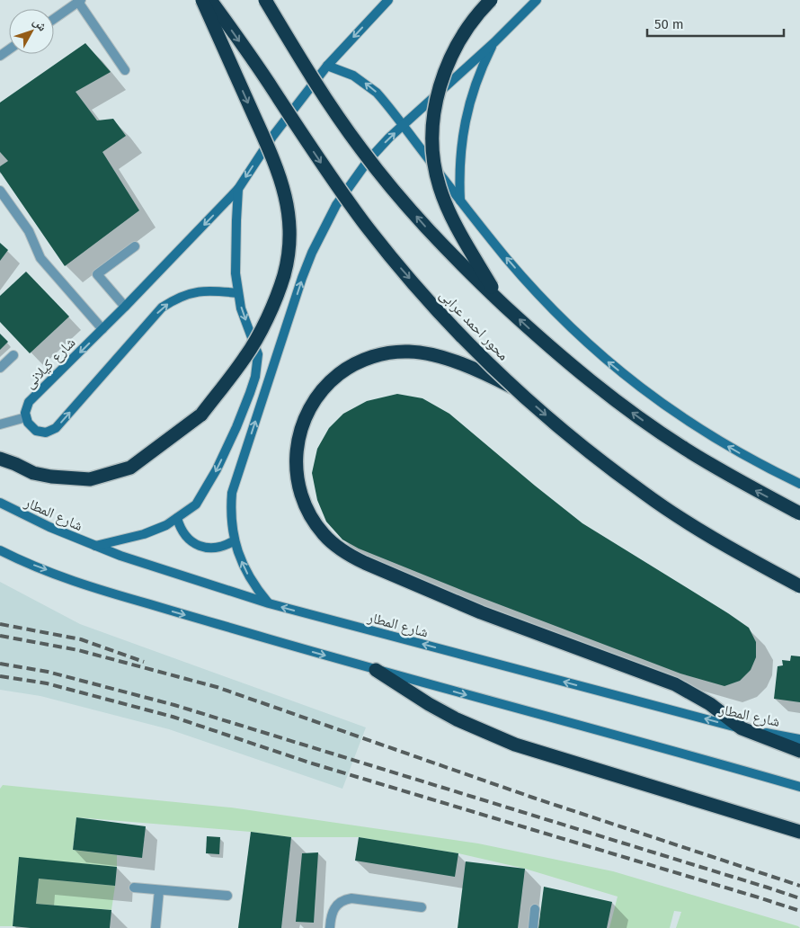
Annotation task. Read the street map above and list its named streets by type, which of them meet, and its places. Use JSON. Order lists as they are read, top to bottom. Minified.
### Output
{"streets":{"highway":["محور احمد عرابى"],"street":["شارع كيلانى","شارع المطار"]},"one_way":["شارع كيلانى"],"scale_bar":"50 m","north":"top right"}
